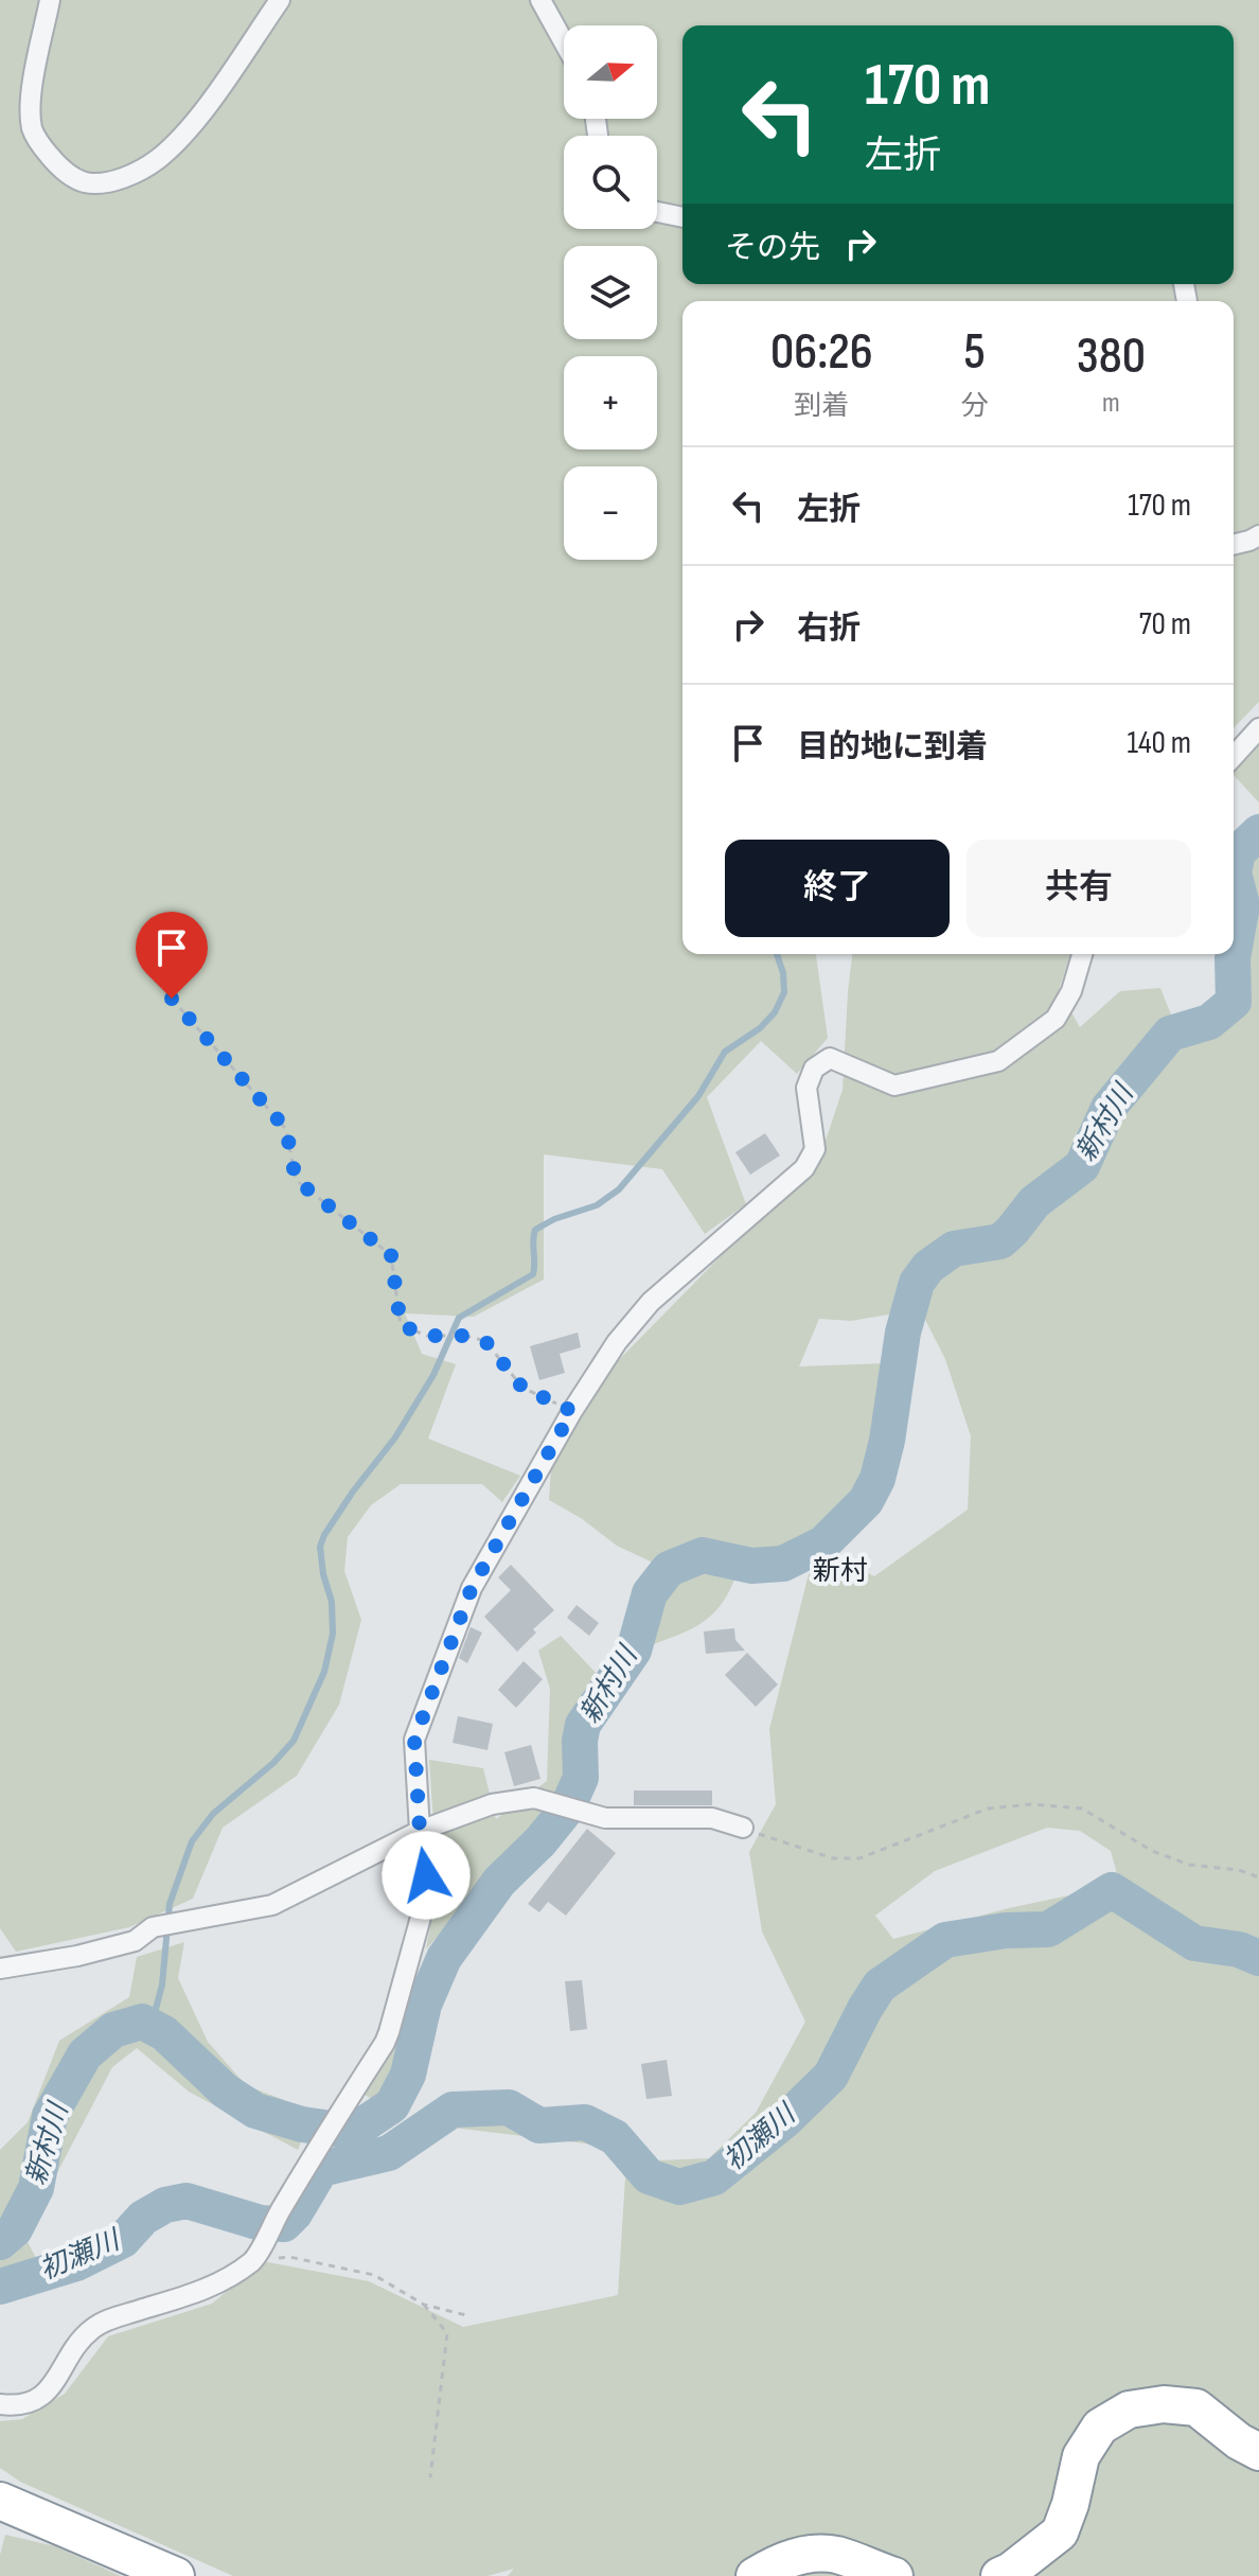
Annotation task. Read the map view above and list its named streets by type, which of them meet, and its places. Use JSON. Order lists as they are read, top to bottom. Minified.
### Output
{"districts":["新村"],"water":["新村川","初瀬川"],"north":"right","page":{"map_buttons":["+","−"],"turn":["170 m","左折"],"then":"その先","eta":["06:26","到着","5","分","380","m"],"list":[{"name":"左折","value":"170 m"},{"name":"右折","value":"70 m"},{"name":"目的地に到着","value":"140 m"}],"buttons":["終了","共有"]}}
